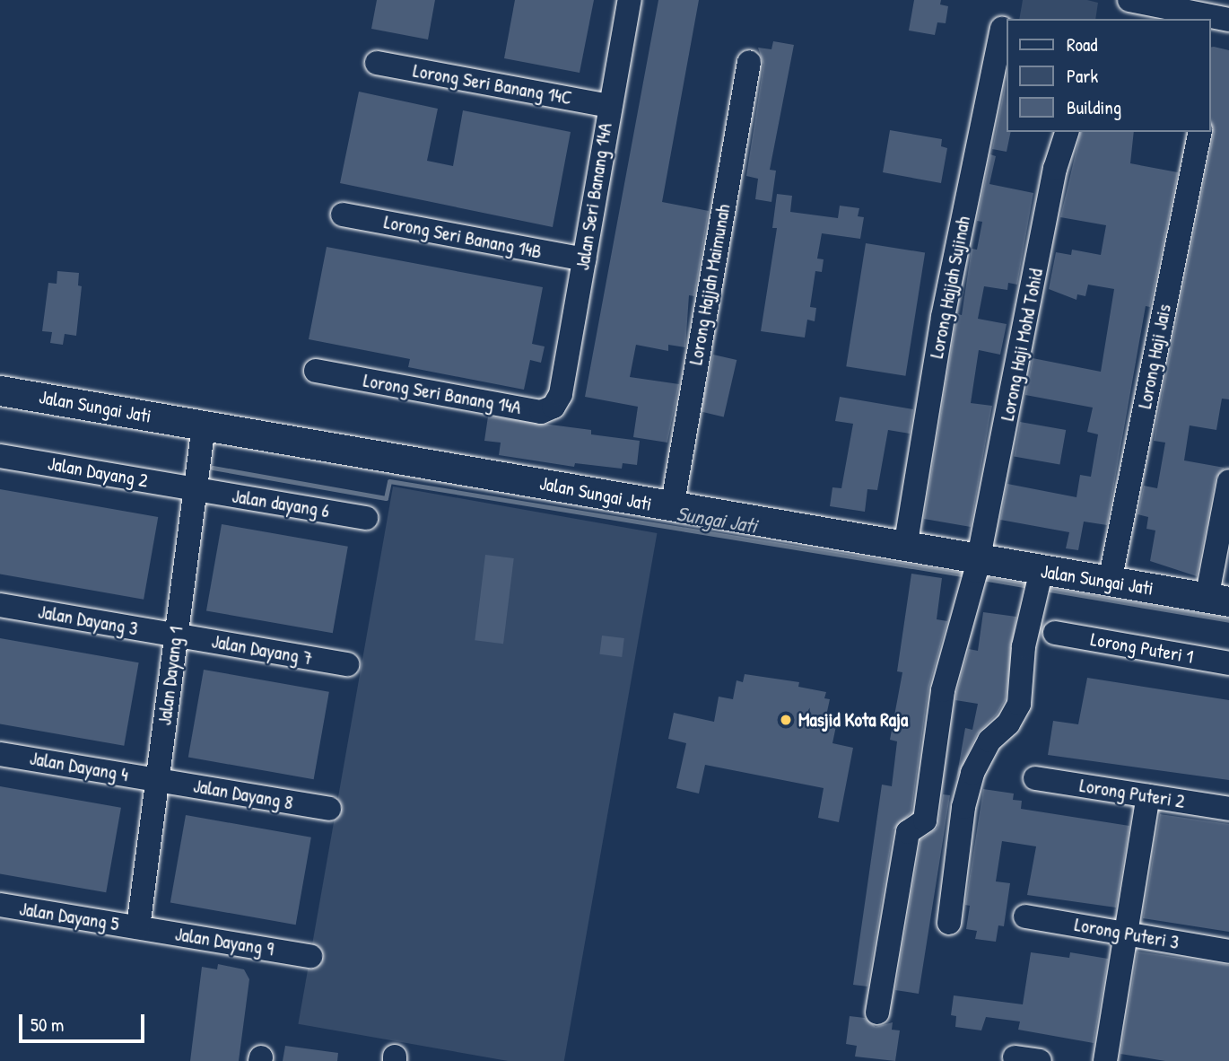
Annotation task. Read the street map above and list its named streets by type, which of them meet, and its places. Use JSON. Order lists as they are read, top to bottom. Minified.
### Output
{"streets":{"main road":["Jalan Sungai Jati"],"street":["Lorong Seri Banang 14C","Jalan Seri Banang 14A","Lorong Seri Banang 14B","Lorong Hajjah Maimunah","Lorong Hajjah Sujinah","Lorong Haji Mohd Tohid","Lorong Haji Jais","Lorong Seri Banang 14A","Jalan Dayang 2","Jalan dayang 6","Jalan Dayang 3","Lorong Puteri 1","Jalan Dayang 7","Jalan Dayang 1","Jalan Dayang 4","Lorong Puteri 2","Jalan Dayang 8","Jalan Dayang 5","Lorong Puteri 3","Jalan Dayang 9"]},"crossings":[["Lorong Seri Banang 14C","Jalan Seri Banang 14A"],["Jalan Seri Banang 14A","Lorong Seri Banang 14B"],["Jalan Seri Banang 14A","Lorong Seri Banang 14A"],["Lorong Hajjah Maimunah","Jalan Sungai Jati"],["Lorong Hajjah Sujinah","Jalan Sungai Jati"],["Lorong Haji Mohd Tohid","Jalan Sungai Jati"],["Lorong Haji Jais","Jalan Sungai Jati"],["Jalan Sungai Jati","Jalan Dayang 1"],["Jalan Dayang 2","Jalan dayang 6"],["Jalan Dayang 2","Jalan Dayang 1"],["Jalan dayang 6","Jalan Dayang 1"],["Jalan Dayang 3","Jalan Dayang 7"],["Jalan Dayang 3","Jalan Dayang 1"],["Jalan Dayang 7","Jalan Dayang 1"],["Jalan Dayang 1","Jalan Dayang 4"],["Jalan Dayang 1","Jalan Dayang 8"],["Jalan Dayang 1","Jalan Dayang 5"],["Jalan Dayang 1","Jalan Dayang 9"],["Jalan Dayang 4","Jalan Dayang 8"],["Jalan Dayang 5","Jalan Dayang 9"]],"water":["Sungai Jati"],"places":["Masjid Kota Raja"],"legend":["Road","Park","Building"],"scale_bar":"50 m"}
